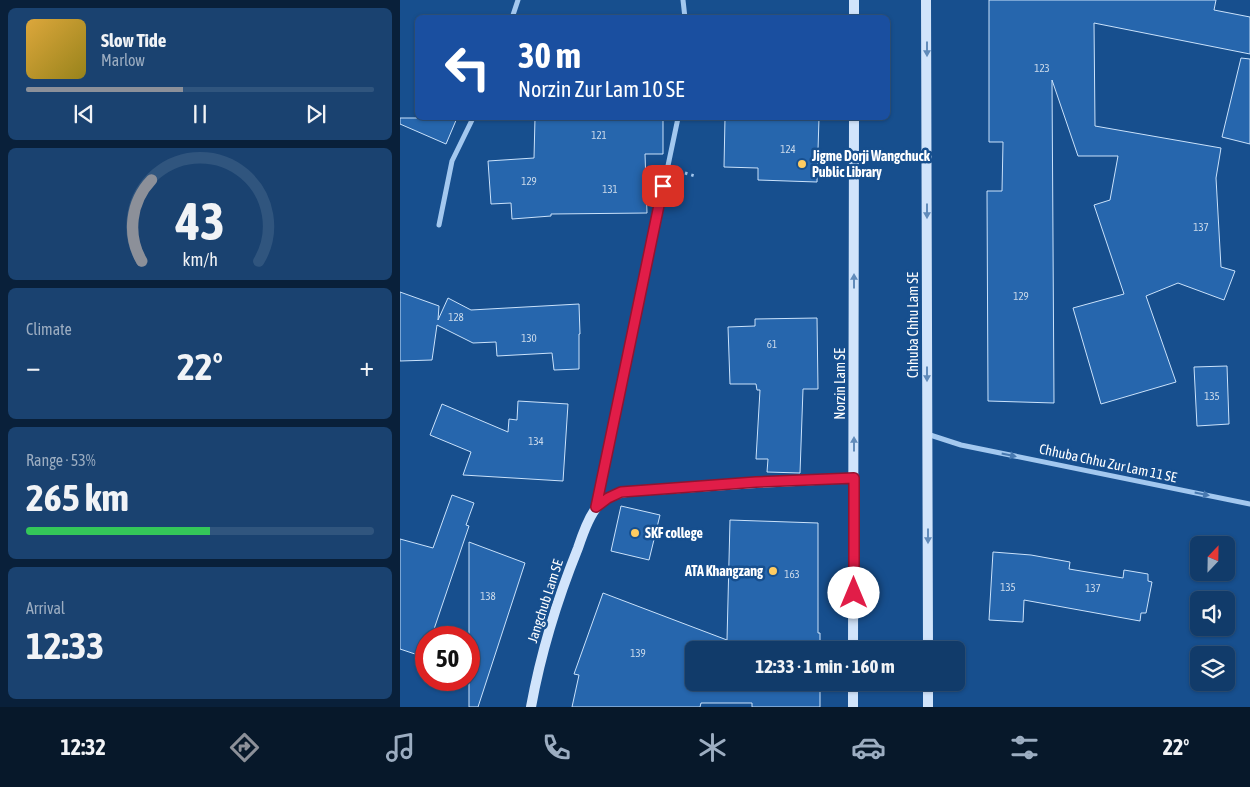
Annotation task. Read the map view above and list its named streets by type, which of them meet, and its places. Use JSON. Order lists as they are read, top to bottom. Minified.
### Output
{"streets":{"main road":["Chhuba Chhu Lam SE","Norzin Lam SE","Jangchub Lam SE"],"street":["Chhuba Chhu Zur Lam 11 SE"]},"crossings":[["Chhuba Chhu Lam SE","Chhuba Chhu Zur Lam 11 SE"],["Norzin Lam SE","Jangchub Lam SE"]],"one_way":["Chhuba Chhu Lam SE","Norzin Lam SE","Chhuba Chhu Zur Lam 11 SE"],"places":["Jigme Dorji Wangchuck Public Library","SKF college","ATA Khangzang"],"house_numbers":["123","121","124","129","131","137","129","128","130","61","135","134","163","135","137","138","139"],"north":"top","page":{"turn":["30 m","Norzin Zur Lam 10 SE"],"song":["Slow Tide","Marlow"],"tile":["Climate",["Range · 53%","265 km"],["Arrival","12:33"]],"heat":["−","22°","+"],"limit":"50","trip":"12:33 · 1 min · 160 m","tabs":["12:32","22°"],"gauge":["43","km/h"]}}
